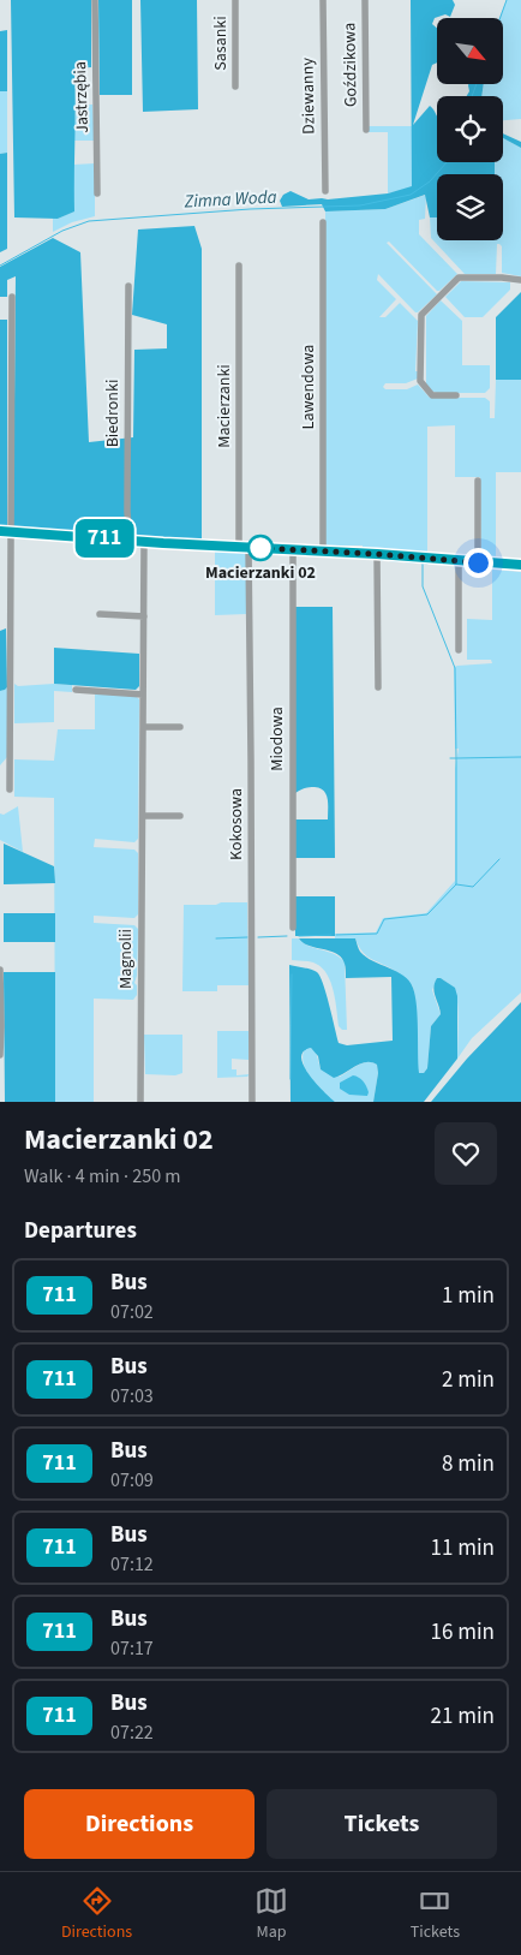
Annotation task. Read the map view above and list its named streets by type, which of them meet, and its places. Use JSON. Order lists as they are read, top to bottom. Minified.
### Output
{"streets":{"street":["Sasanki","Goździkowa","Dziewanny","Jastrzębia","Lawendowa","Macierzanki","Biedronki","Miodowa","Kokosowa","Magnolii"]},"water":["Zimna Woda"],"places":["Macierzanki 02"],"lines":["bus line 711"],"north":"bottom right","page":{"on_map":"711","heading":[["Macierzanki 02","Walk · 4 min · 250 m"],"Departures"],"list":[{"mark":"711","name":"Bus","note":"07:02","value":"1 min"},{"mark":"711","name":"Bus","note":"07:03","value":"2 min"},{"mark":"711","name":"Bus","note":"07:09","value":"8 min"},{"mark":"711","name":"Bus","note":"07:12","value":"11 min"},{"mark":"711","name":"Bus","note":"07:17","value":"16 min"},{"mark":"711","name":"Bus","note":"07:22","value":"21 min"}],"buttons":["Directions","Tickets"],"tabs":["Directions","Map","Tickets"]}}
